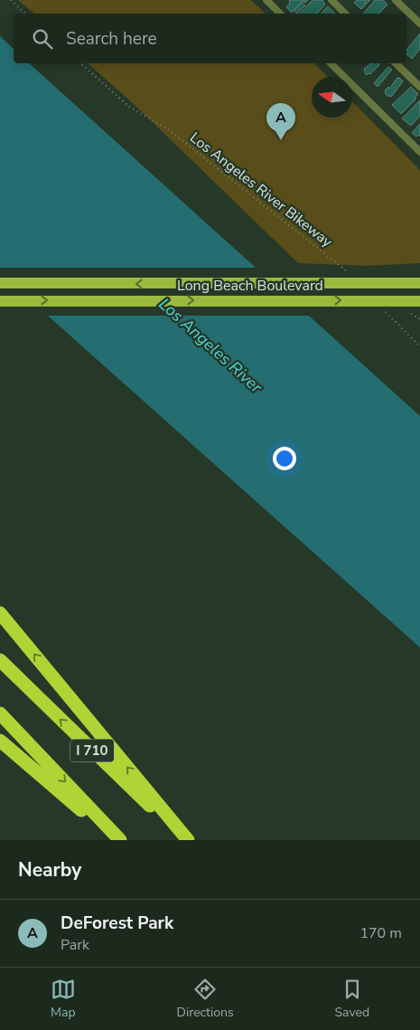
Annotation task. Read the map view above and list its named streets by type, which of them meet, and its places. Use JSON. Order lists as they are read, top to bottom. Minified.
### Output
{"streets":{"highway":["I 710"],"main road":["Long Beach Boulevard"],"path":["Los Angeles River Bikeway"]},"water":["Los Angeles River"],"north":"left","page":{"search":"Search here","pins":"A","heading":"Nearby","list":[{"mark":"A","name":"DeForest Park","note":"Park","value":"170 m"}],"nav":["Map","Directions","Saved"]}}
